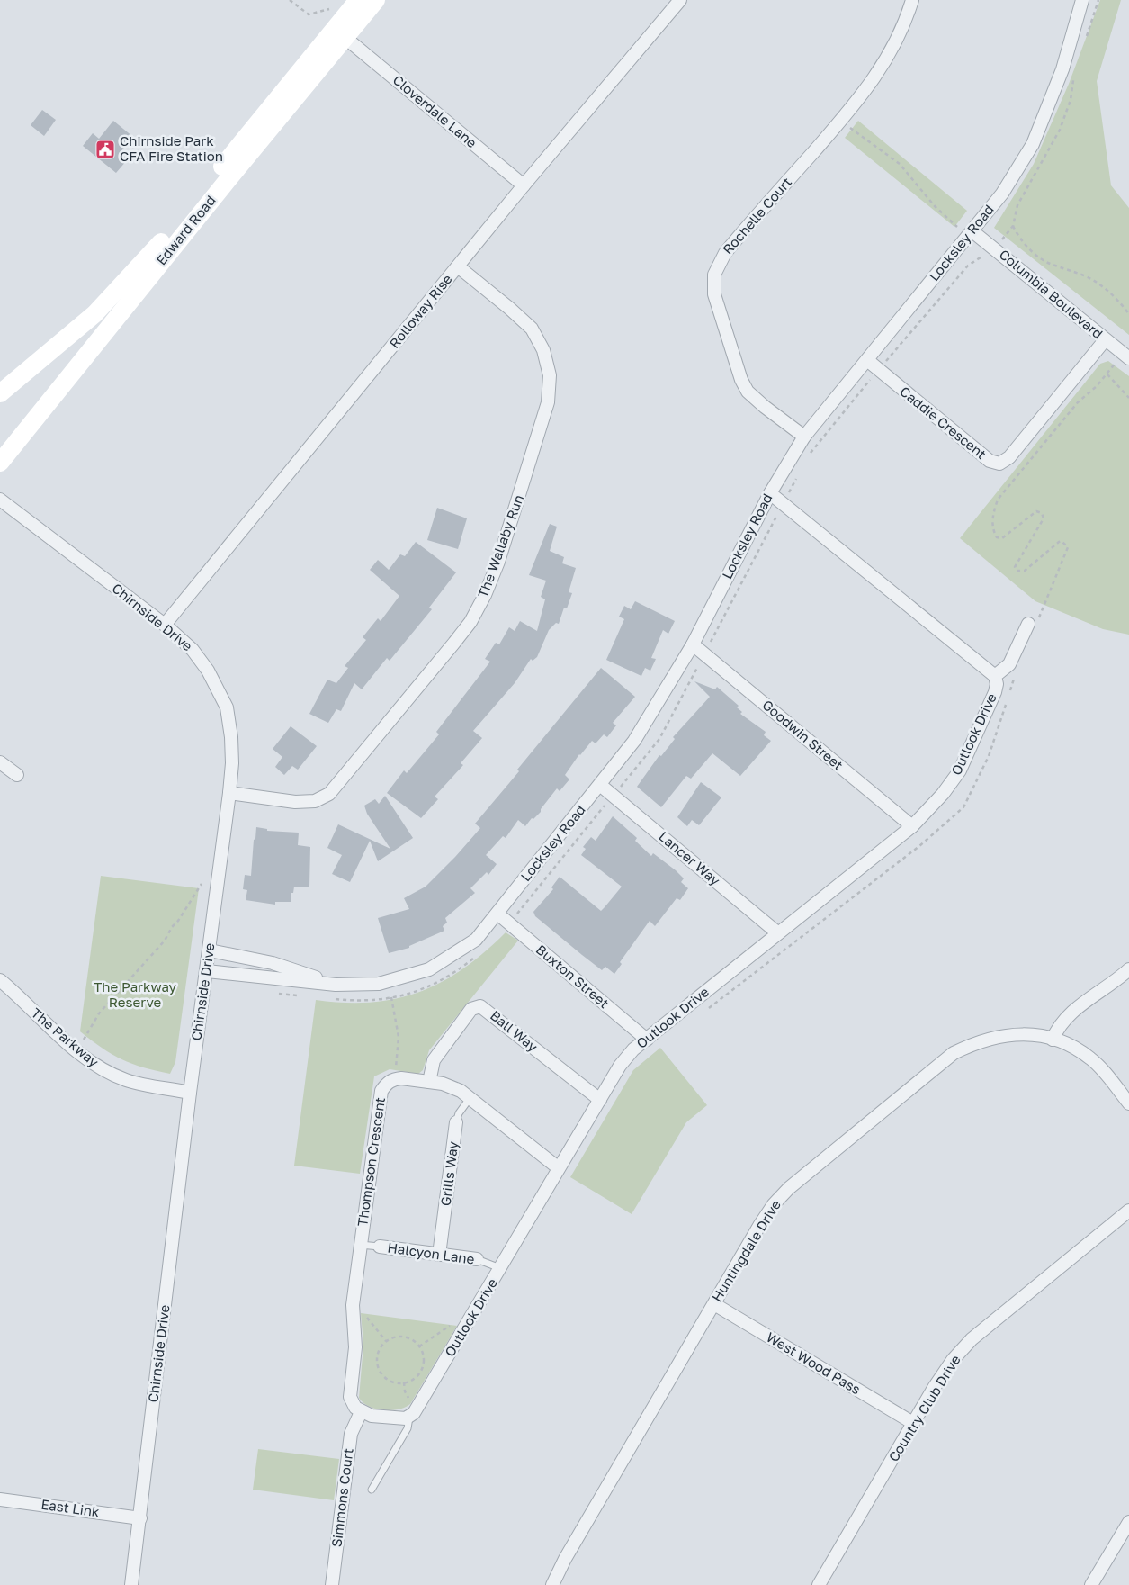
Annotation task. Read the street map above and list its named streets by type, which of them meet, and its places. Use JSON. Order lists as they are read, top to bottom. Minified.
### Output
{"streets":{"main road":["Edward Road"],"street":["Cloverdale Lane","Rochelle Court","Locksley Road","Columbia Boulevard","Rolloway Rise","Caddie Crescent","The Wallaby Run","Chirnside Drive","Outlook Drive","Goodwin Street","Lancer Way","Buxton Street","Ball Way","The Parkway","Thompson Crescent","Grills Way","Huntingdale Drive","Halcyon Lane","West Wood Pass","Country Club Drive","Simmons Court","East Link"]},"crossings":[["Cloverdale Lane","Edward Road"],["Cloverdale Lane","Rolloway Rise"],["Rochelle Court","Locksley Road"],["Locksley Road","Columbia Boulevard"],["Locksley Road","Caddie Crescent"],["Locksley Road","Chirnside Drive"],["Locksley Road","Outlook Drive"],["Locksley Road","Goodwin Street"],["Locksley Road","Lancer Way"],["Locksley Road","Buxton Street"],["Columbia Boulevard","Caddie Crescent"],["Rolloway Rise","The Wallaby Run"],["Rolloway Rise","Chirnside Drive"],["The Wallaby Run","Chirnside Drive"],["Chirnside Drive","The Parkway"],["Chirnside Drive","East Link"],["Outlook Drive","Goodwin Street"],["Outlook Drive","Lancer Way"],["Outlook Drive","Buxton Street"],["Outlook Drive","Ball Way"],["Outlook Drive","Halcyon Lane"],["Thompson Crescent","Halcyon Lane"],["Thompson Crescent","Simmons Court"],["Grills Way","Halcyon Lane"],["Huntingdale Drive","West Wood Pass"],["West Wood Pass","Country Club Drive"]],"parks":["The Parkway Reserve"],"places":{"public building":["Chirnside Park CFA Fire Station"]}}
